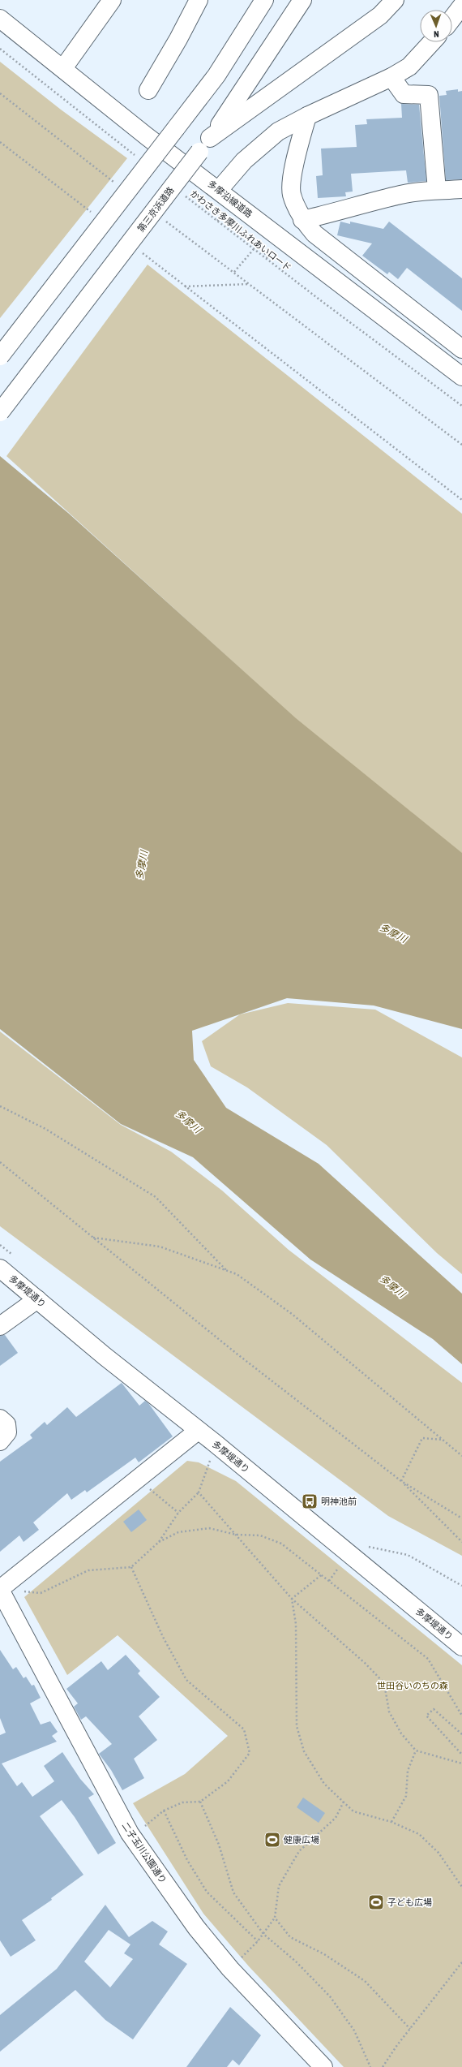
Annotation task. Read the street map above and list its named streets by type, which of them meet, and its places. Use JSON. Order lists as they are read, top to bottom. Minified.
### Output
{"streets":{"main road":["多摩沿線道路","第三京浜道路","多摩堤通り","二子玉川公園通り"],"path":["かわさき多摩川ふれあいロード"]},"water":["多摩川"],"parks":["世田谷いのちの森"],"places":{"bus stop":["明神池前"],"sports":["健康広場","子ども広場"]},"north":"bottom"}
